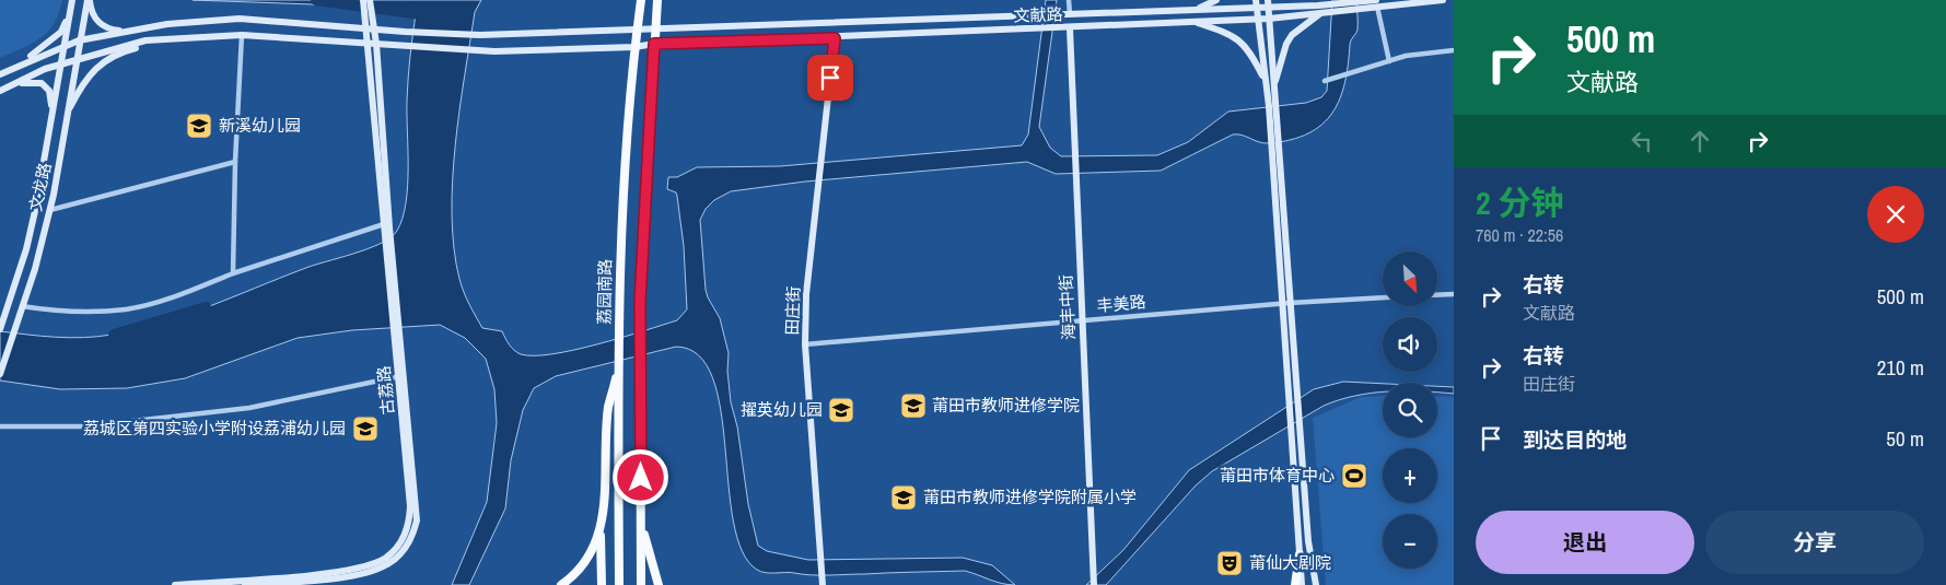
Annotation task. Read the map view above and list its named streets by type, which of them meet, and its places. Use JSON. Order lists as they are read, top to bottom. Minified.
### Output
{"streets":{"main road":["文献路","文龙路","荔园南路","海丰中街","田庄街","古荔路"],"street":["丰美路"]},"crossings":[["文献路","荔园南路"],["文献路","海丰中街"],["文献路","田庄街"],["文献路","古荔路"],["丰美路","海丰中街"],["丰美路","田庄街"]],"places":{"school or university":["新溪幼儿园","莆田市教师进修学院","擢英幼儿园","荔城区第四实验小学附设荔浦幼儿园","莆田市教师进修学院附属小学"],"sports":["莆田市体育中心"],"theatre":["莆仙大剧院"]},"north":"bottom right","page":{"turn":["500 m","文献路"],"heading":["2 分钟","760 m · 22:56"],"map_buttons":["+","−"],"list":[{"name":"右转","note":"文献路","value":"500 m"},{"name":"右转","note":"田庄街","value":"210 m"},{"name":"到达目的地","value":"50 m"}],"buttons":["退出","分享"]}}
